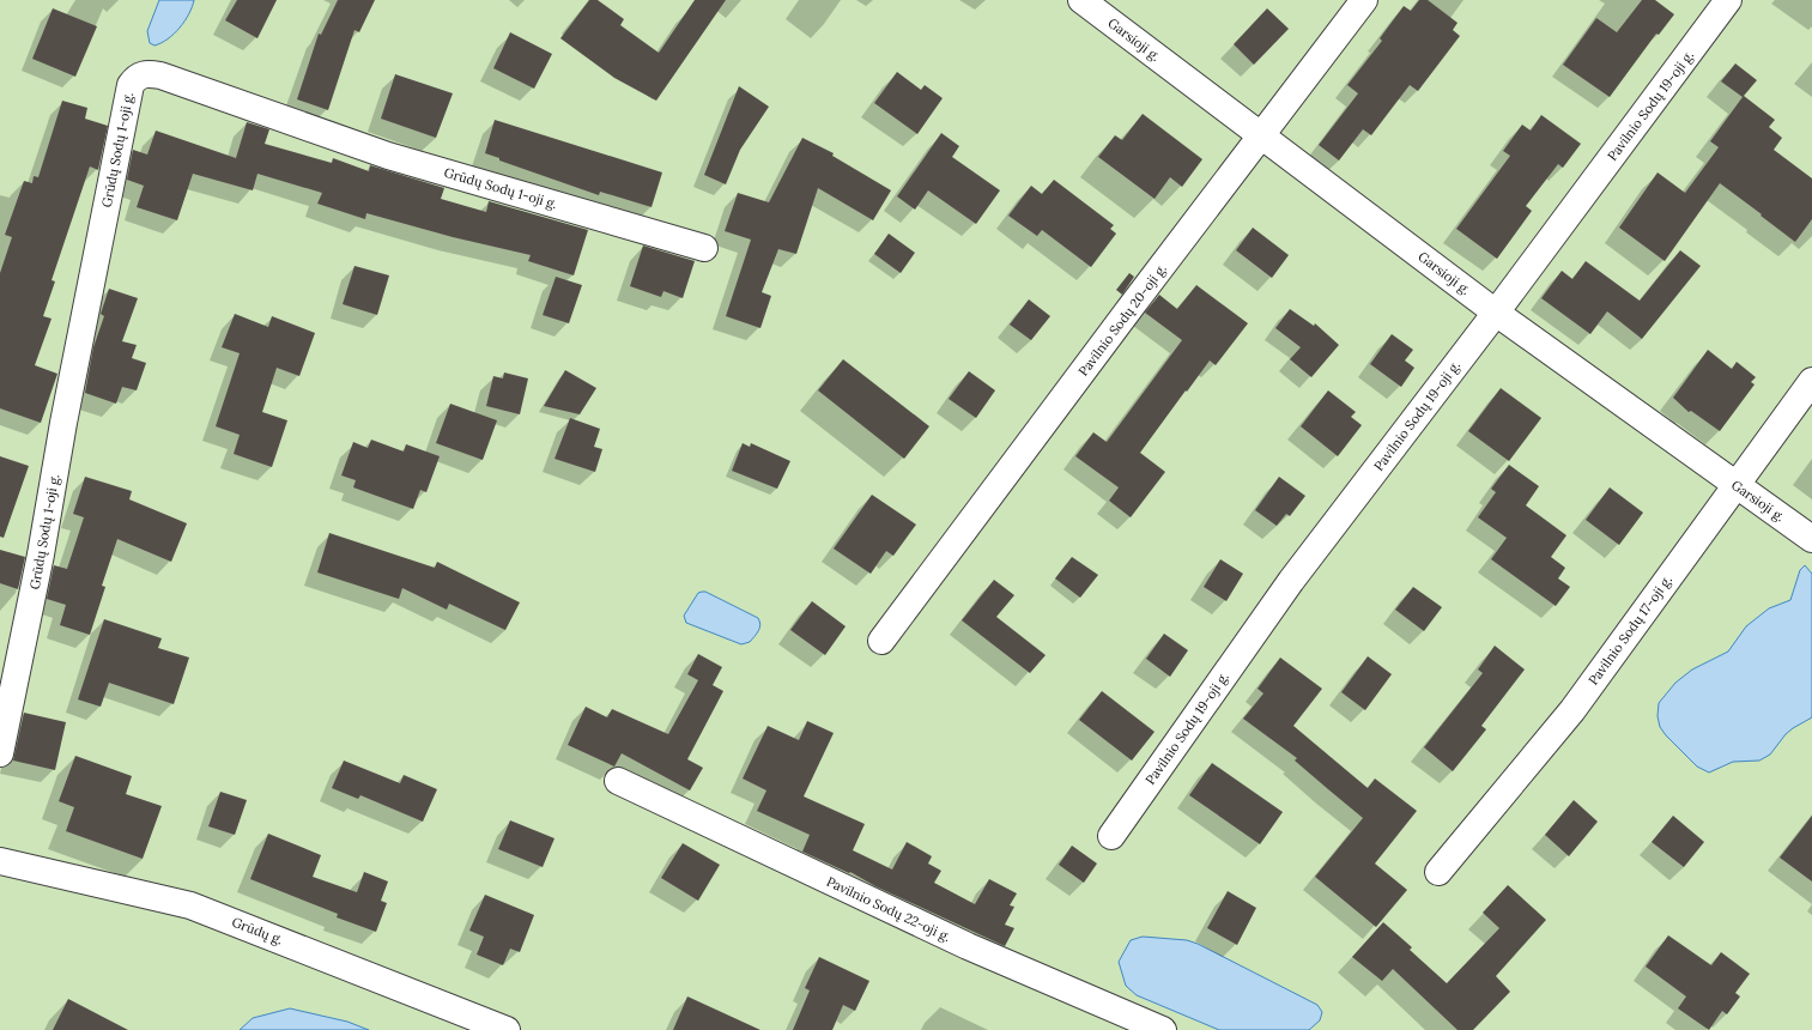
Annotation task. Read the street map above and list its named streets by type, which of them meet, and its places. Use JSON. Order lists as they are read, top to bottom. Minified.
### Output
{"streets":{"street":["Garsioji g.","Pavilnio Sodų 19-oji g.","Grūdų Sodų 1-oji g.","Pavilnio Sodų 20-oji g.","Pavilnio Sodų 17-oji g.","Pavilnio Sodų 22-oji g.","Grūdų g."]},"crossings":[["Garsioji g.","Pavilnio Sodų 19-oji g."],["Garsioji g.","Pavilnio Sodų 20-oji g."],["Garsioji g.","Pavilnio Sodų 17-oji g."]]}
